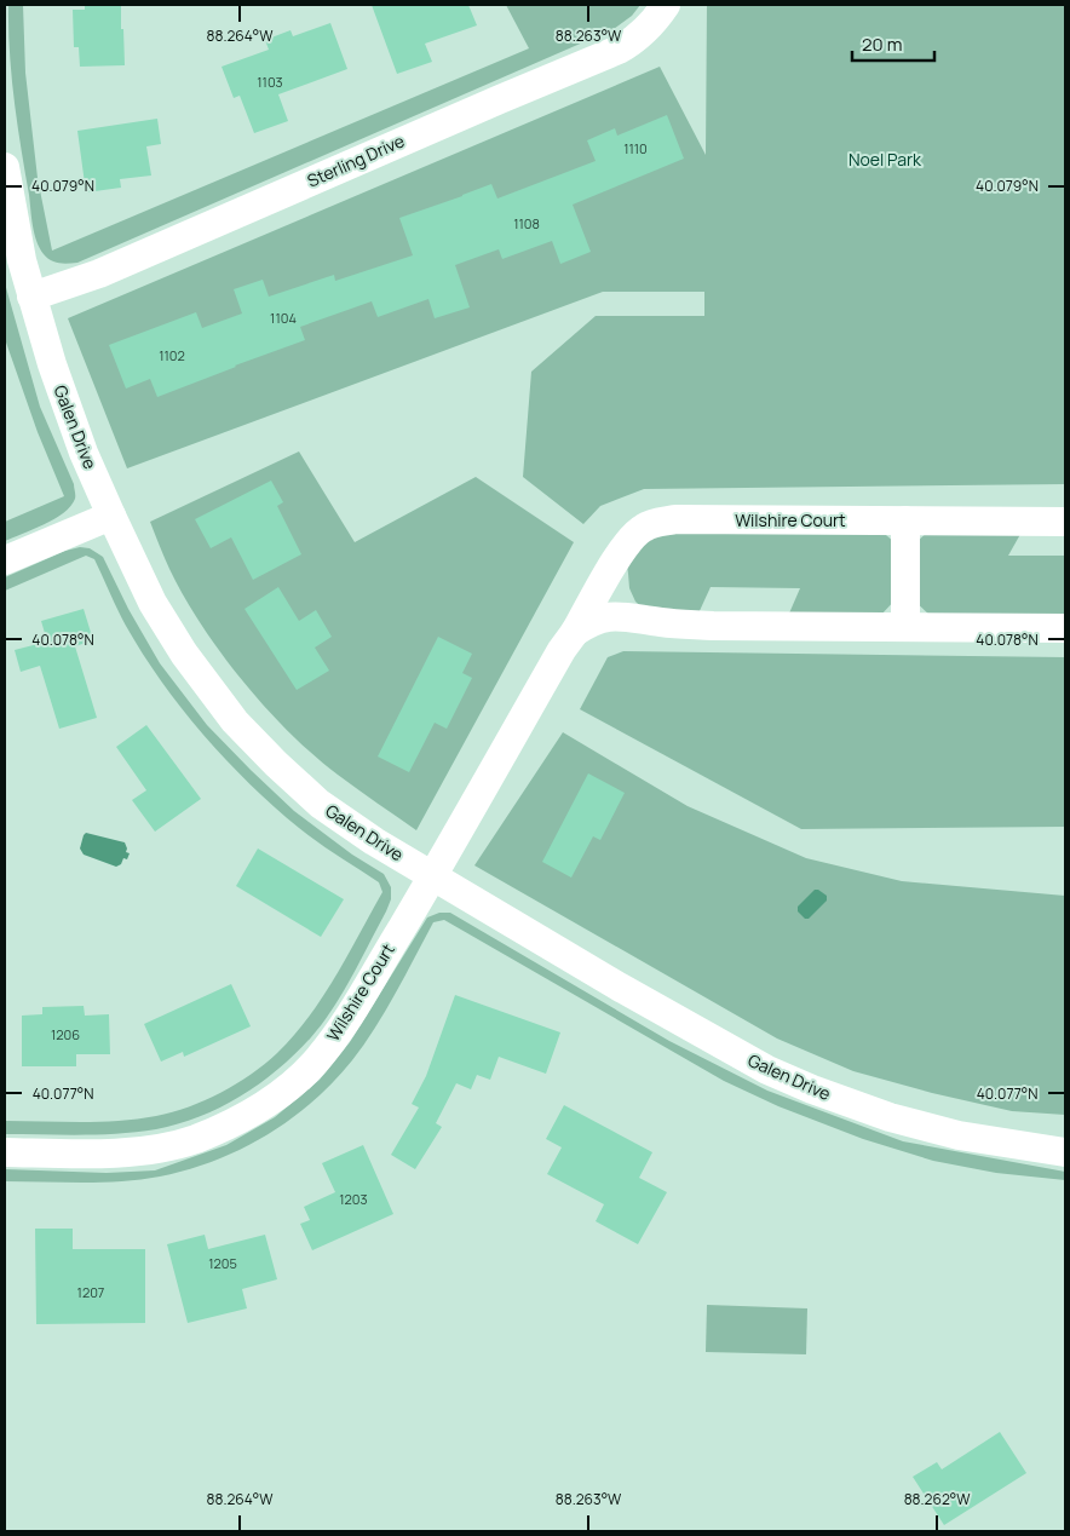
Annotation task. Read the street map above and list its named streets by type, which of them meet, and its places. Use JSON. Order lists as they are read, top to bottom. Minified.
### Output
{"streets":{"street":["Sterling Drive","Galen Drive","Wilshire Court"]},"crossings":[["Sterling Drive","Galen Drive"],["Galen Drive","Wilshire Court"]],"parks":["Noel Park"],"house_numbers":["1103","1110","1108","1104","1102","1206","1203","1205","1207"],"scale_bar":"20 m","coordinates":["88.264°W","88.263°W","40.079°N","40.078°N","40.077°N","88.262°W"]}
